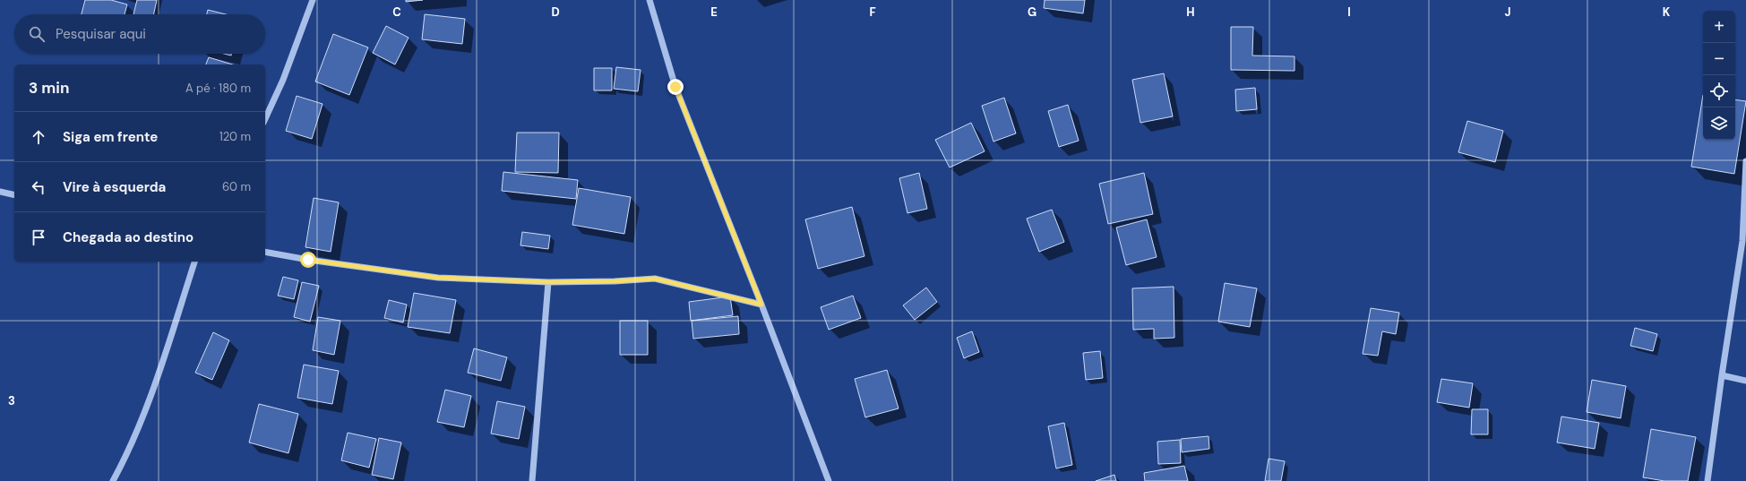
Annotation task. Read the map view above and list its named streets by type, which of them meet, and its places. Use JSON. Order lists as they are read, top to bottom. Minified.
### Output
{"page":{"map_buttons":["+","−"],"search":"Pesquisar aqui","heading":["3 min","A pé · 180 m"],"list":[["Siga em frente","120 m"],["Vire à esquerda","60 m"],"Chegada ao destino"]},"grid":{"columns":["C","D","E","F","G","H","I","J","K"],"rows":["3"]}}
